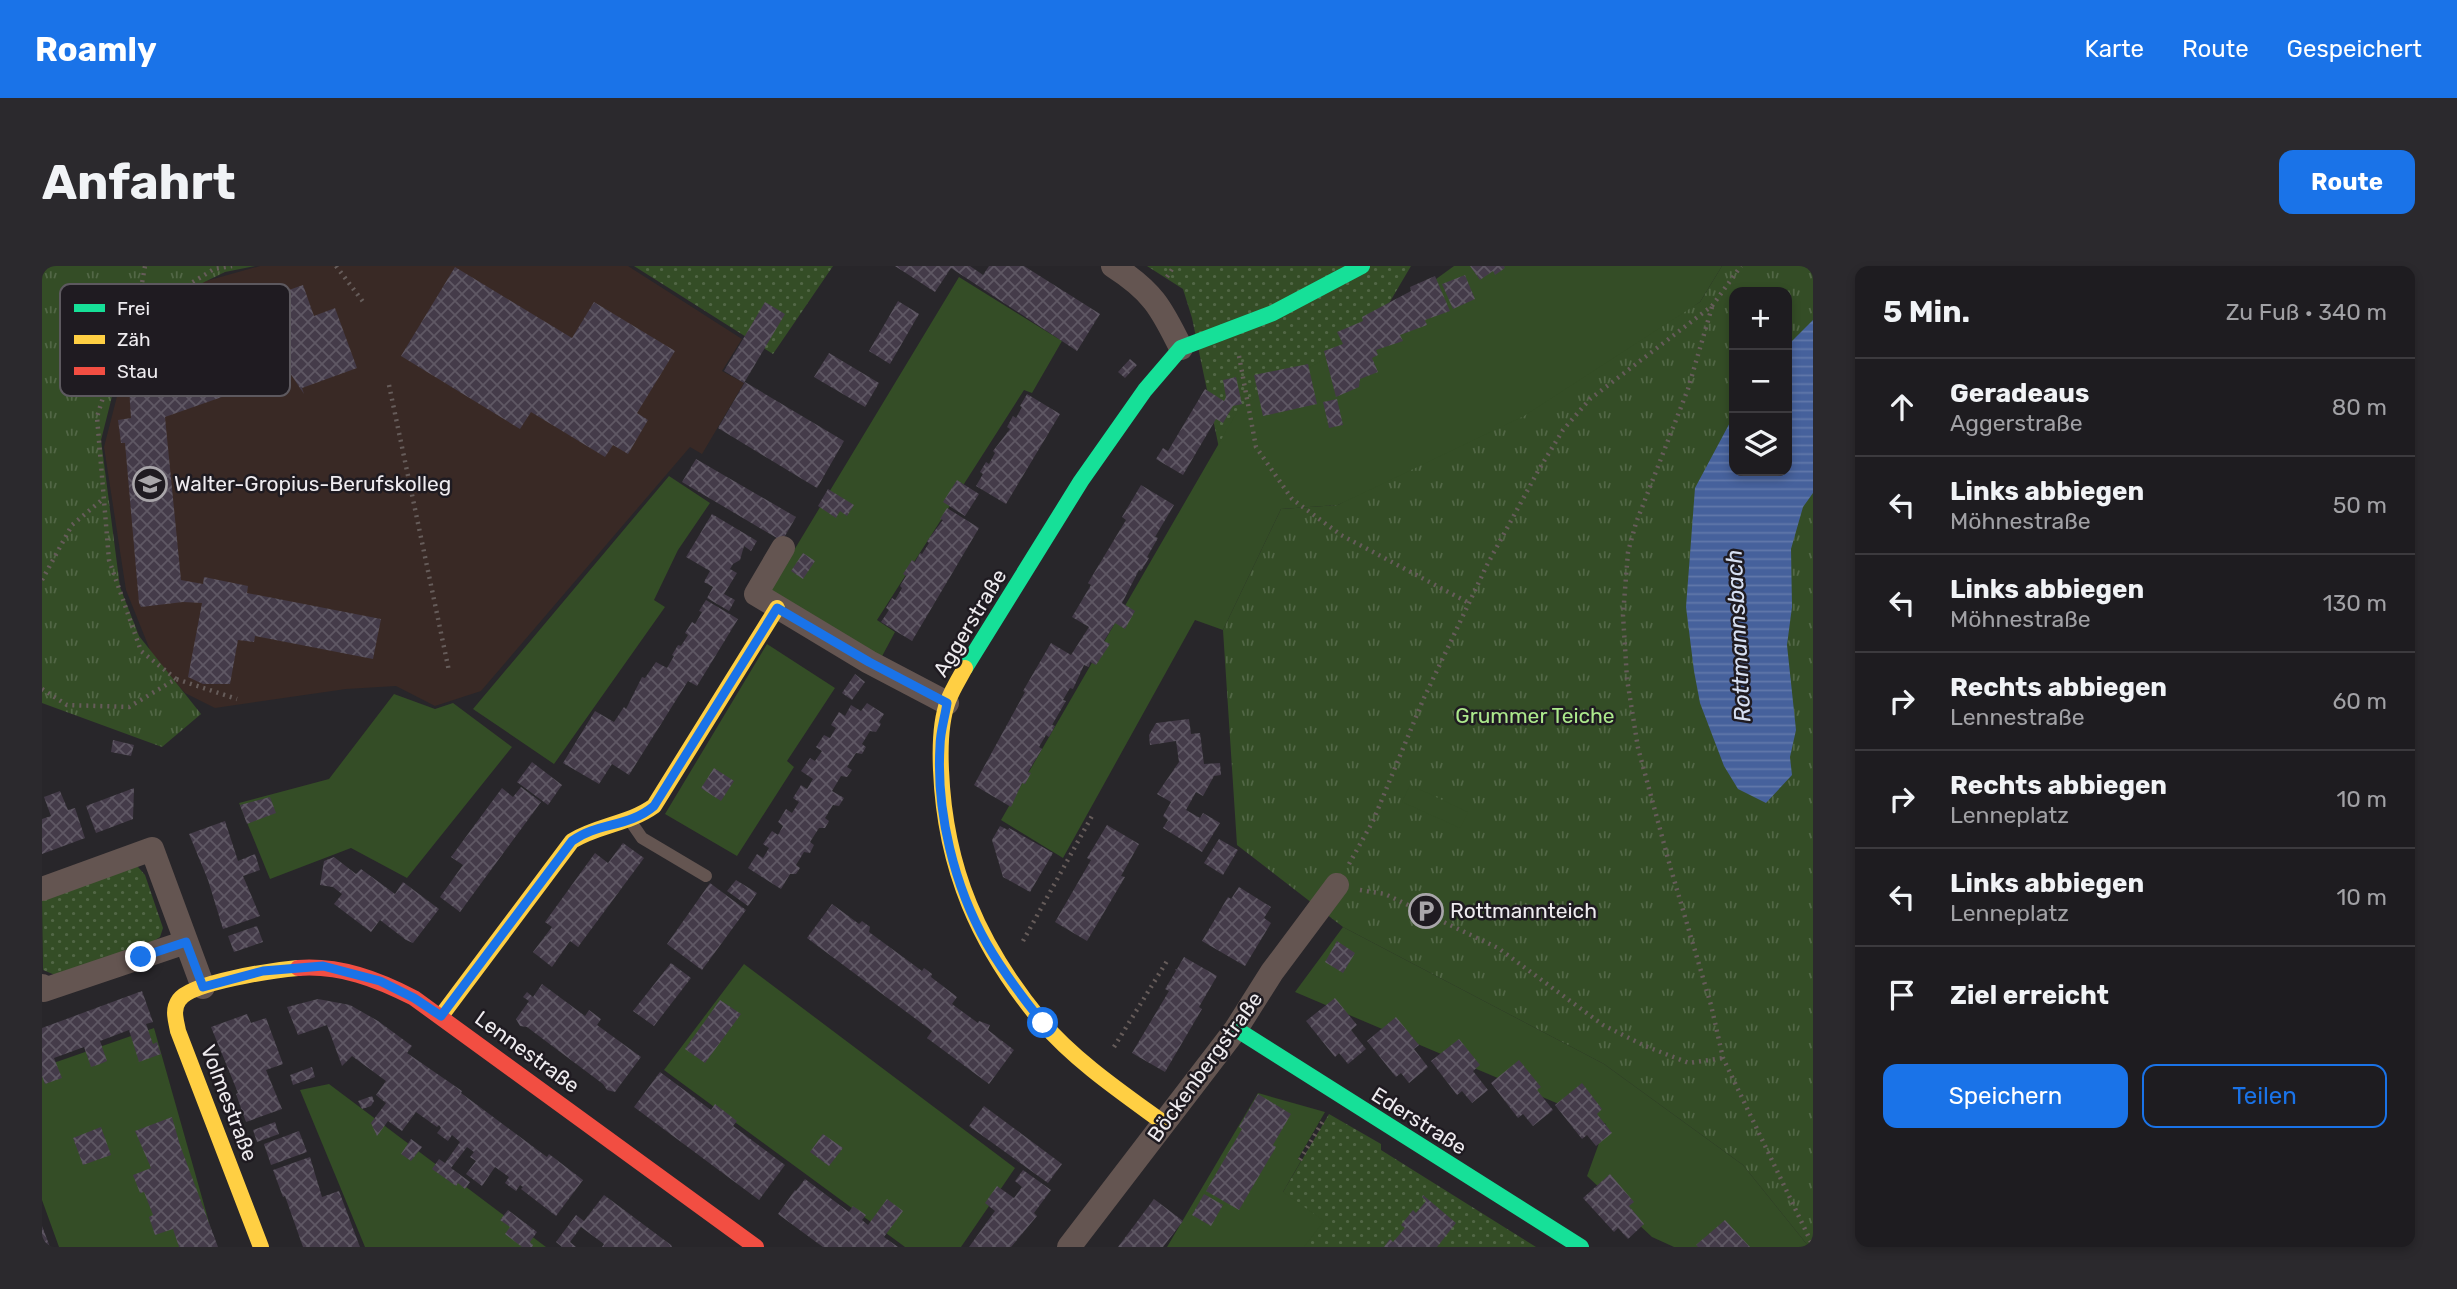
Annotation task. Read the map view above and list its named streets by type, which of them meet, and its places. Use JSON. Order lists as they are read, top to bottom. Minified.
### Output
{"streets":{"street":["Aggerstraße","Lennestraße","Böckenbergstraße","Volmestraße","Ederstraße"]},"crossings":[["Aggerstraße","Böckenbergstraße"],["Lennestraße","Volmestraße"],["Böckenbergstraße","Ederstraße"]],"water":["Rottmannsbach"],"parks":["Grummer Teiche"],"places":{"school or university":["Walter-Gropius-Berufskolleg"],"parking":["Rottmannteich"]},"legend":["Frei","Zäh","Stau"],"page":{"header":"Roamly","nav":["Karte","Route","Gespeichert"],"buttons":["Route",["Speichern","Teilen"]],"title":"Anfahrt","heading":["5 Min.","Zu Fuß · 340 m"],"map_buttons":["+","−"],"list":[["Geradeaus","Aggerstraße","80 m"],["Links abbiegen","Möhnestraße","50 m"],["Links abbiegen","Möhnestraße","130 m"],["Rechts abbiegen","Lennestraße","60 m"],["Rechts abbiegen","Lenneplatz","10 m"],["Links abbiegen","Lenneplatz","10 m"],"Ziel erreicht"]}}
